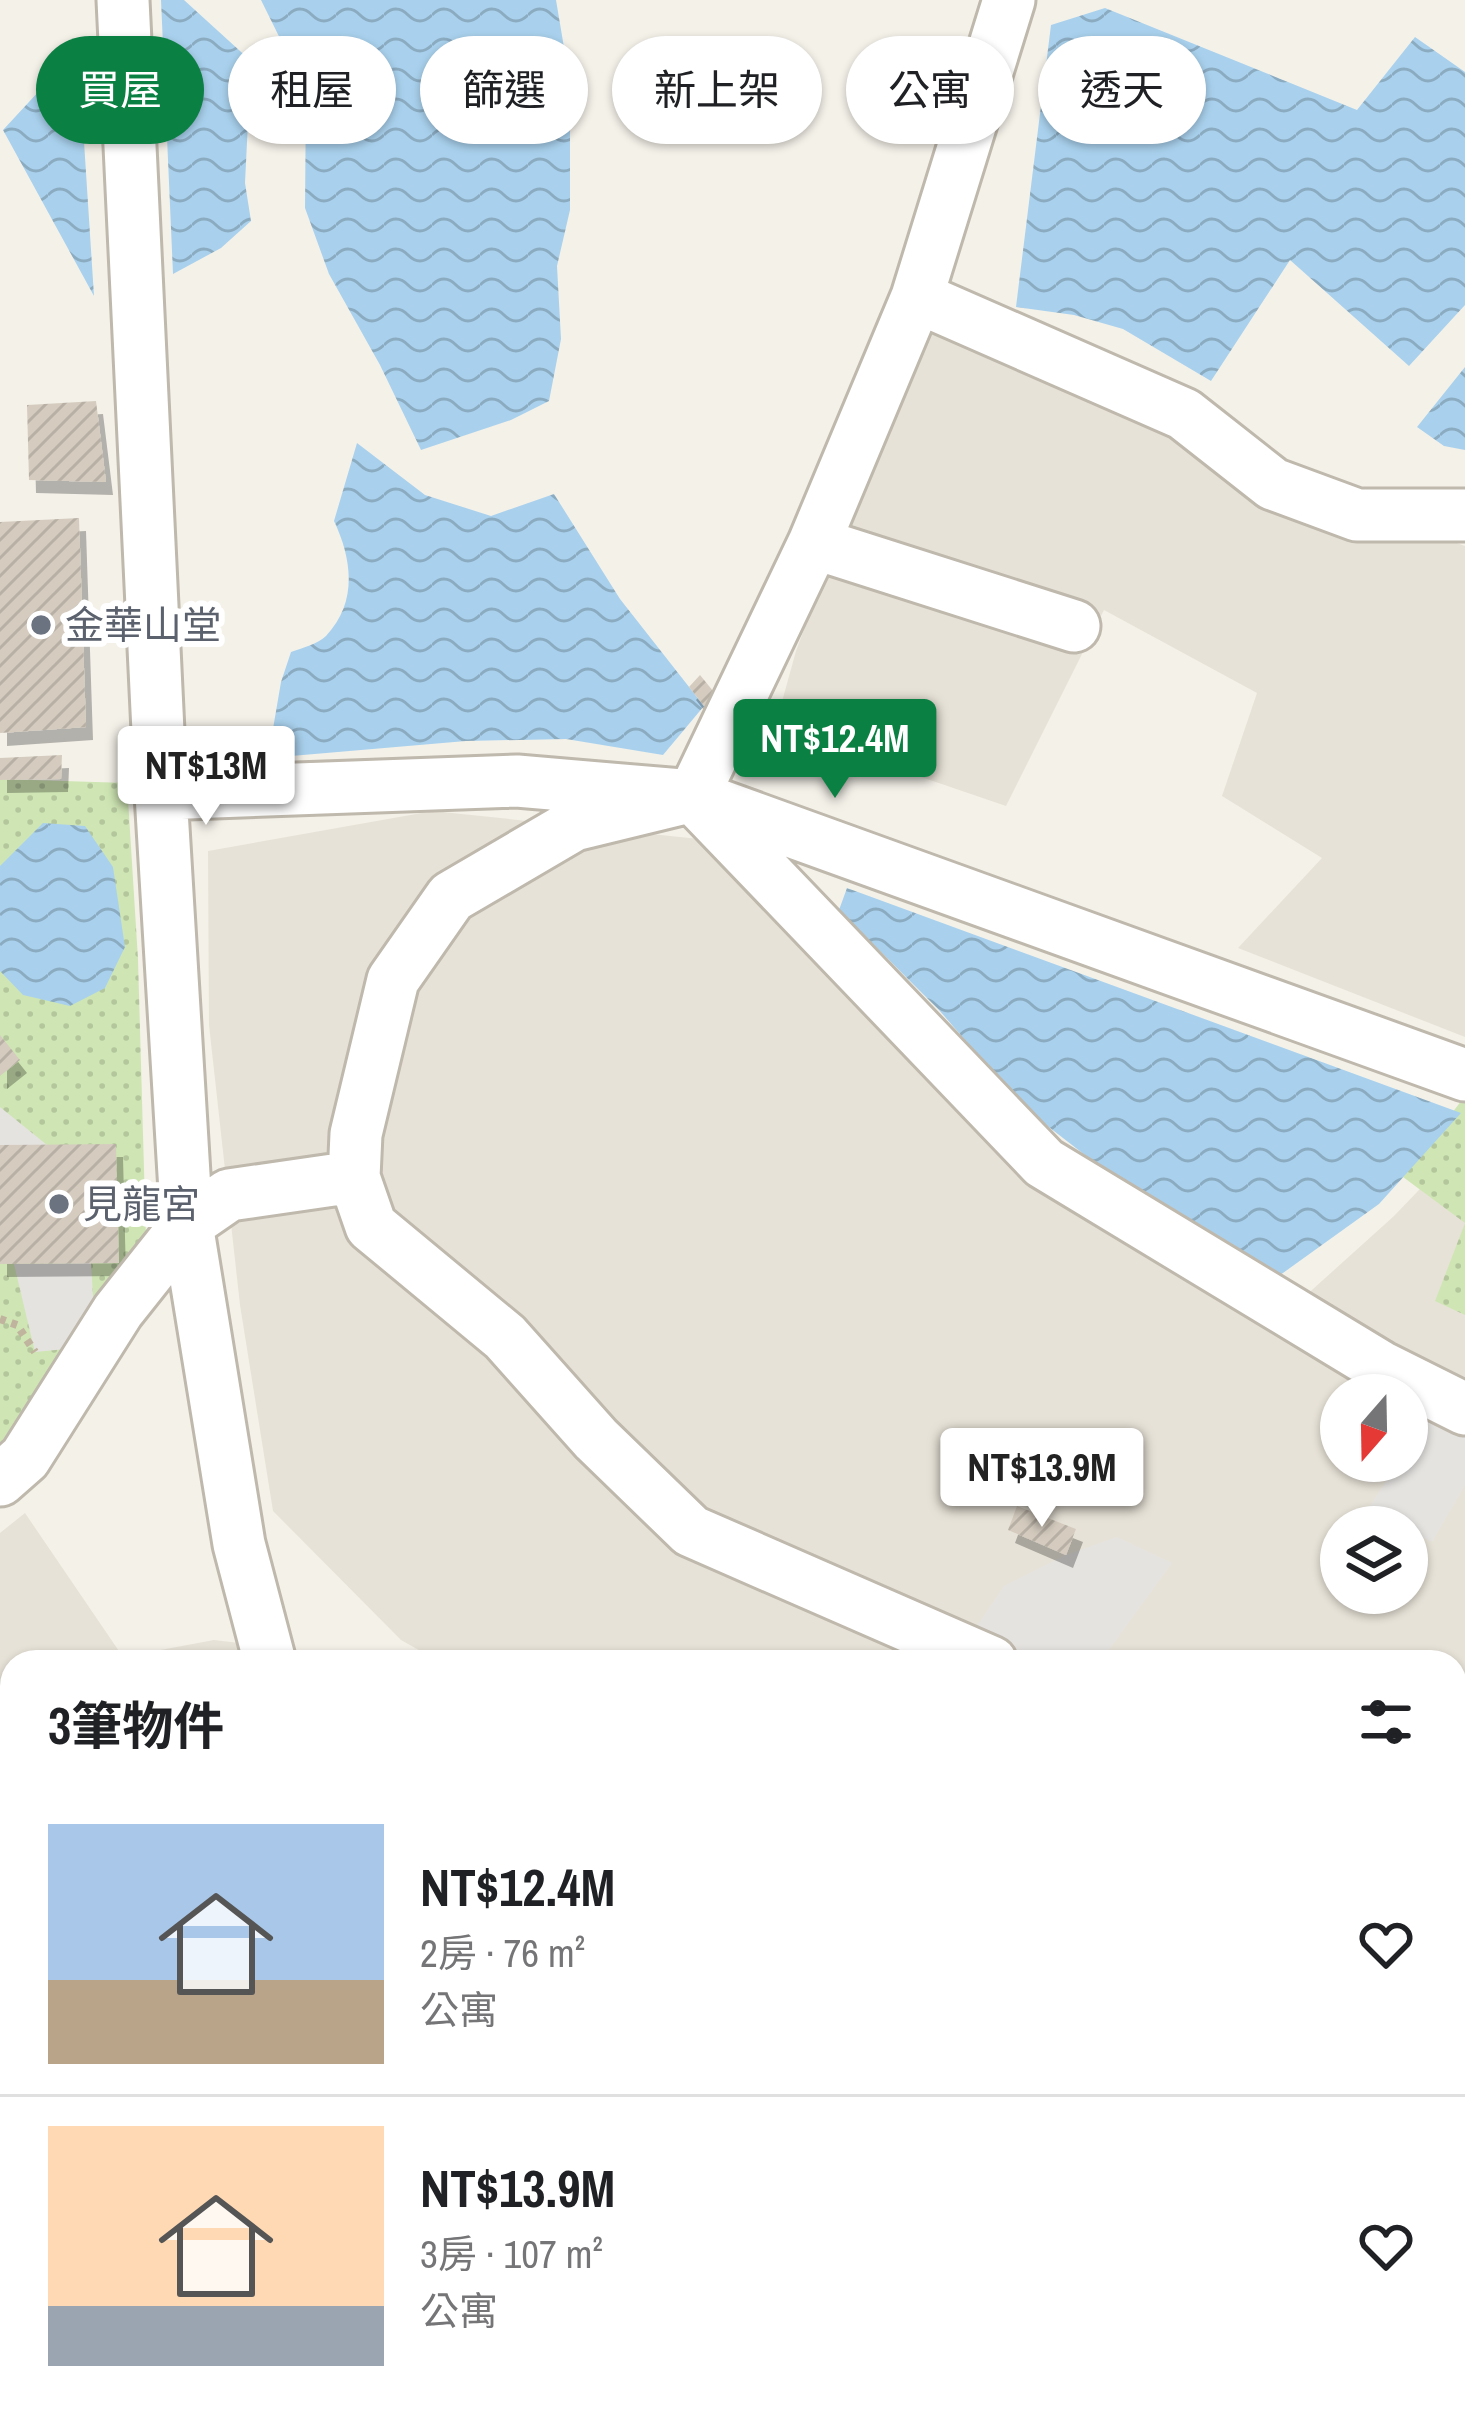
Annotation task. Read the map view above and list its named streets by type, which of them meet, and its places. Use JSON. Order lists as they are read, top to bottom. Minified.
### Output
{"places":["金華山堂","見龍宮"],"north":"bottom","page":{"chip":["買屋","租屋","篩選","新上架","公寓","透天"],"price":["NT$12.4M","NT$13M","NT$13.9M"],"heading":"3筆物件","list":[{"name":"NT$12.4M","note":"2房 · 76 m² · 公寓"},{"name":"NT$13.9M","note":"3房 · 107 m² · 公寓"}]}}
